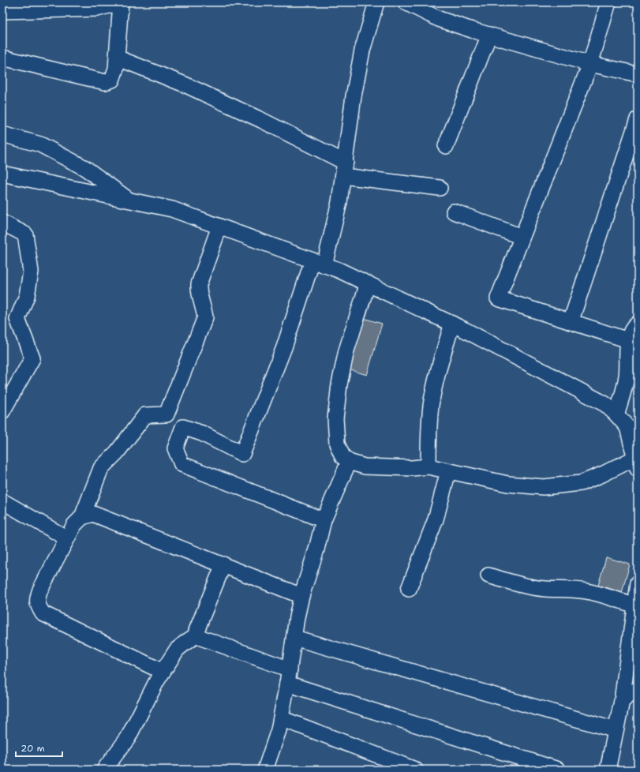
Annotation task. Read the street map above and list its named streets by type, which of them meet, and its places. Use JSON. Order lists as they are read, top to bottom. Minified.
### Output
{"scale_bar":"20 m"}
